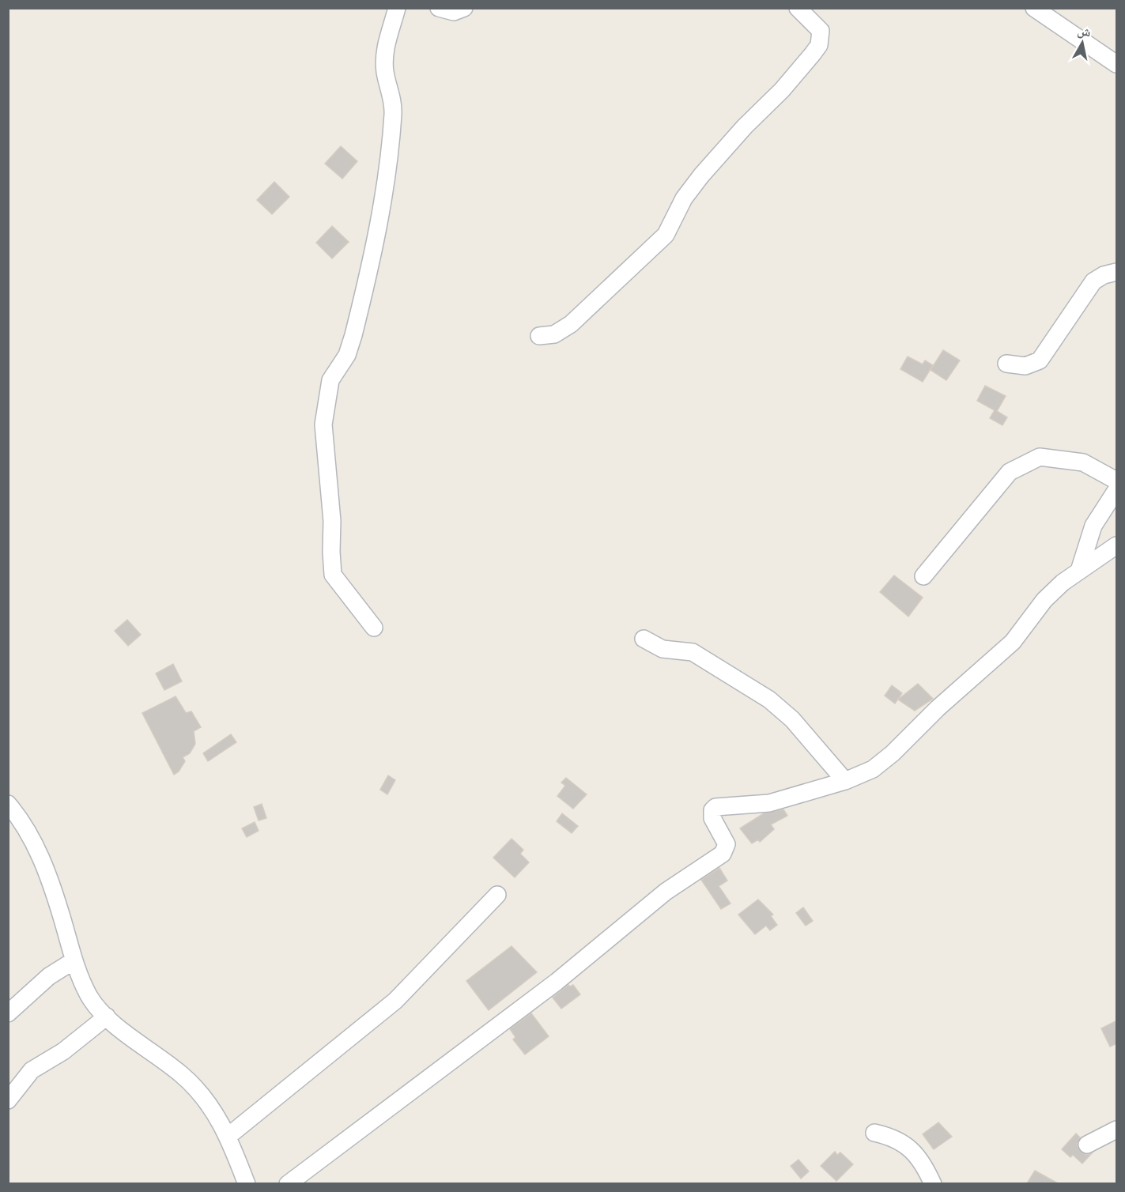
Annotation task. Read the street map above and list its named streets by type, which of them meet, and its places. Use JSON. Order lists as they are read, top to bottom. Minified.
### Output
{"north":"top"}
